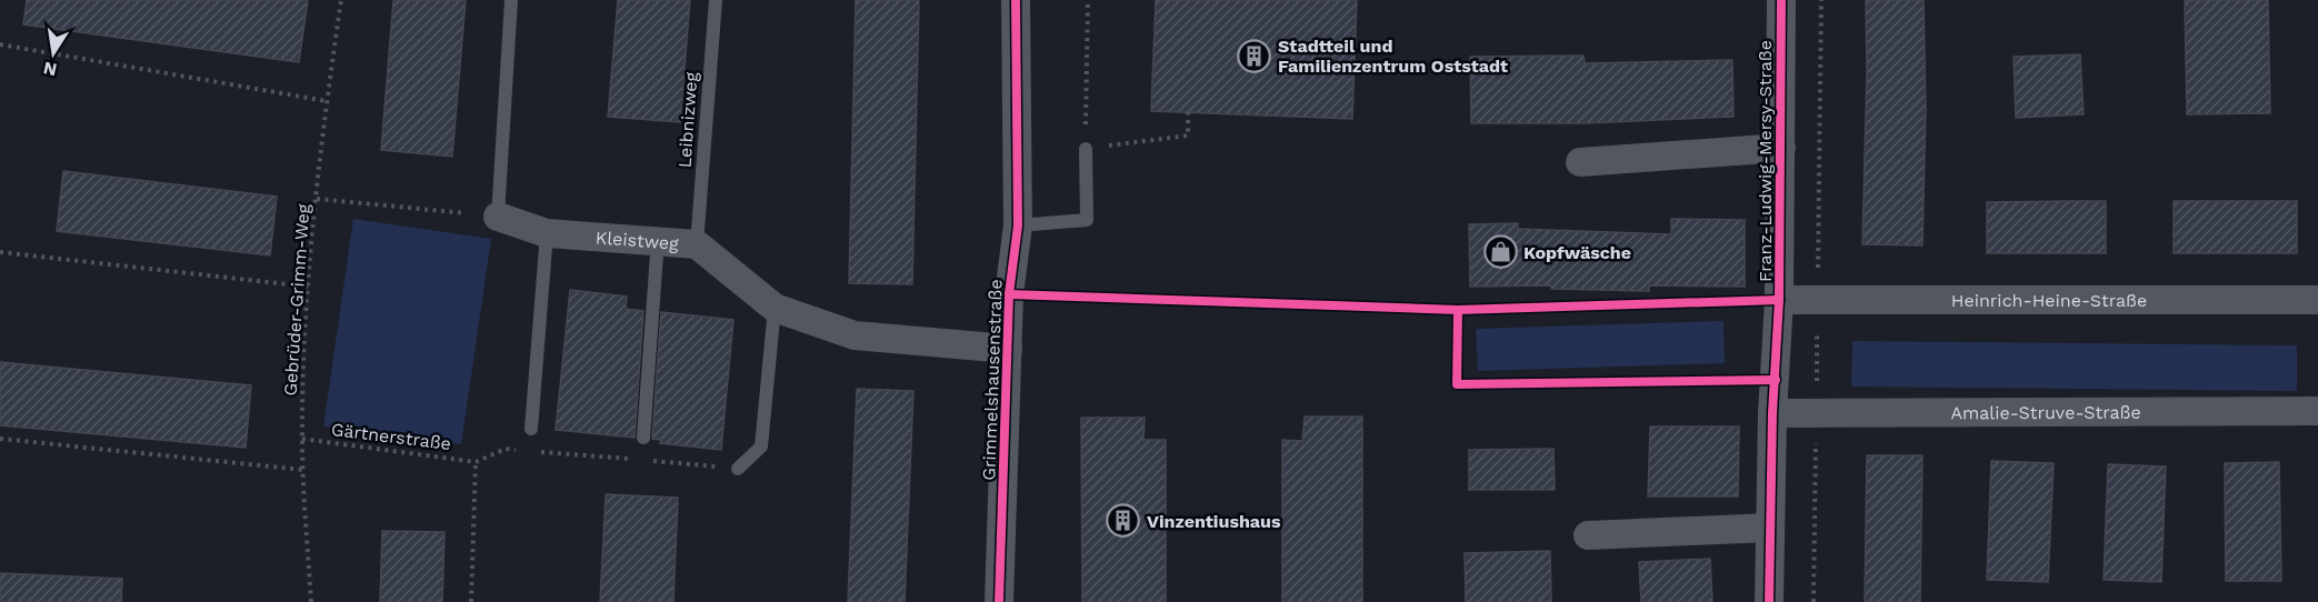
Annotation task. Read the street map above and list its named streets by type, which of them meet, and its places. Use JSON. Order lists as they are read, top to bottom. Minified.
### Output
{"streets":{"street":["Franz-Ludwig-Mersy-Straße","Kleistweg","Heinrich-Heine-Straße","Grimmelshausenstraße","Amalie-Struve-Straße"],"lane":["Leibnizweg"],"path":["Gebrüder-Grimm-Weg","Gärtnerstraße"]},"crossings":[["Leibnizweg","Kleistweg"],["Franz-Ludwig-Mersy-Straße","Heinrich-Heine-Straße"],["Franz-Ludwig-Mersy-Straße","Amalie-Struve-Straße"],["Kleistweg","Grimmelshausenstraße"],["Gebrüder-Grimm-Weg","Gärtnerstraße"]],"places":{"building":["Stadtteil und Familienzentrum Oststadt","Vinzentiushaus"],"shop":["Kopfwäsche"]},"north":"bottom"}
